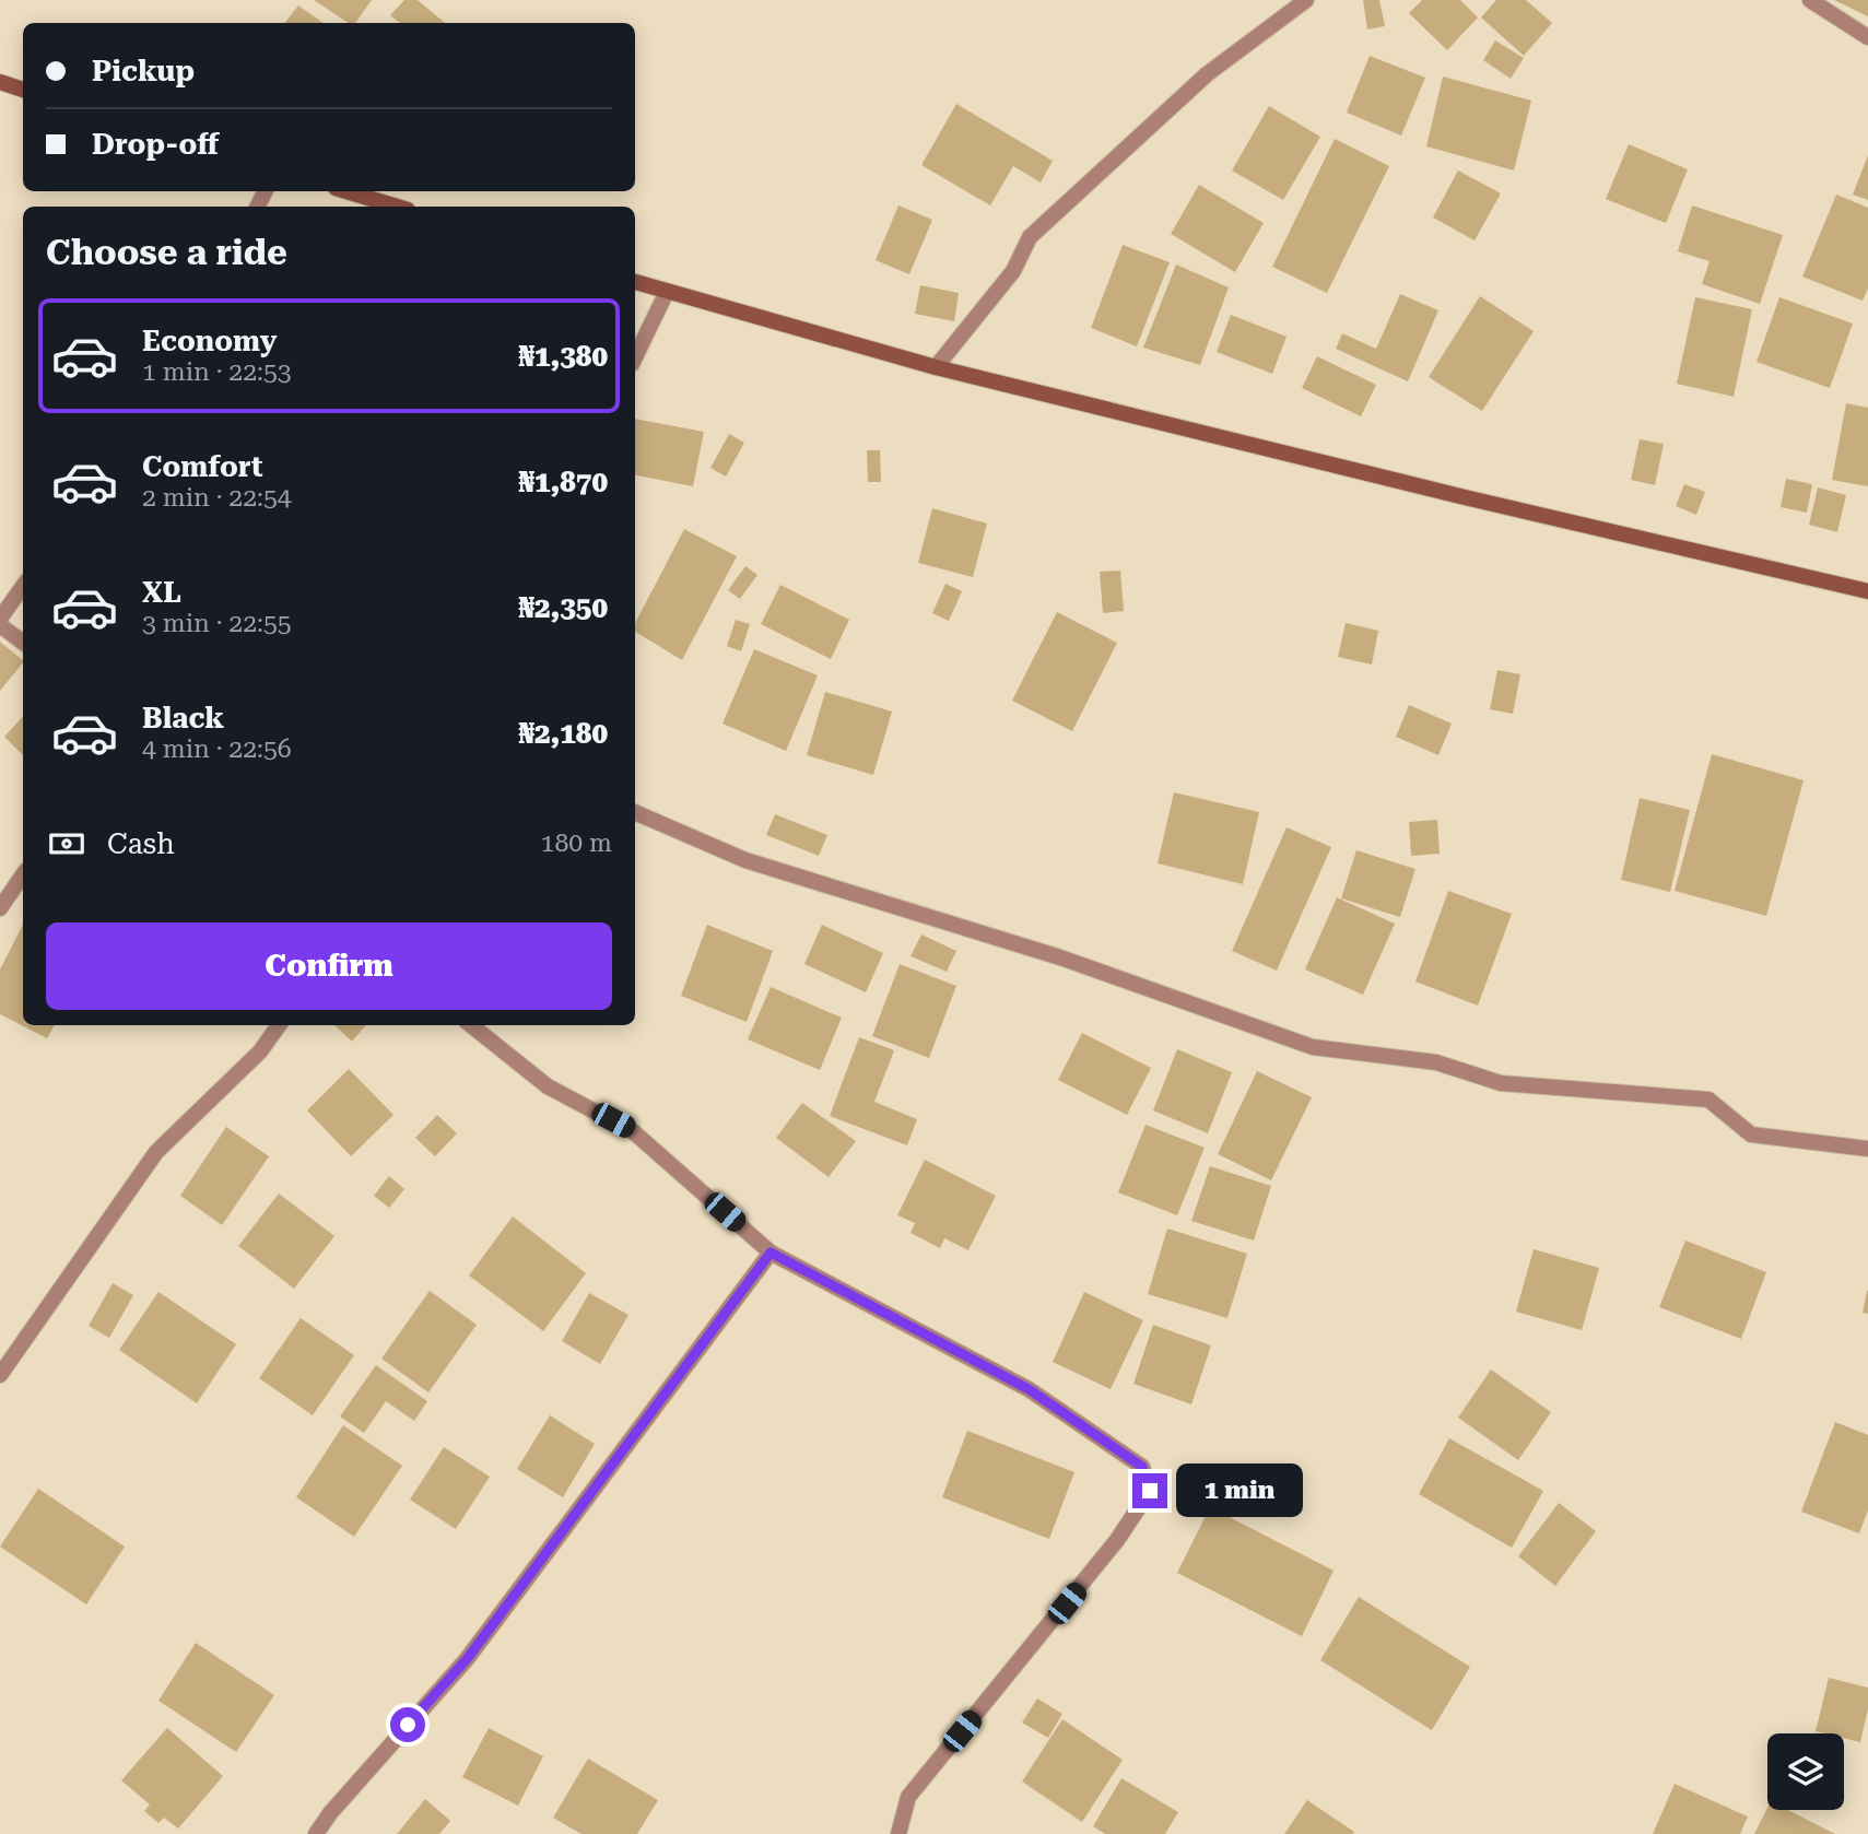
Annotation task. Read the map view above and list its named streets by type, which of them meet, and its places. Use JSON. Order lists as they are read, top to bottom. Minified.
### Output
{"page":{"banner":["Pickup","Drop-off"],"heading":"Choose a ride","list":[{"name":"Economy","note":"1 min · 22:53","value":"₦1,380"},{"name":"Comfort","note":"2 min · 22:54","value":"₦1,870"},{"name":"XL","note":"3 min · 22:55","value":"₦2,350"},{"name":"Black","note":"4 min · 22:56","value":"₦2,180"}],"pay":["Cash","180 m"],"buttons":"Confirm","bubble":"1 min"}}
